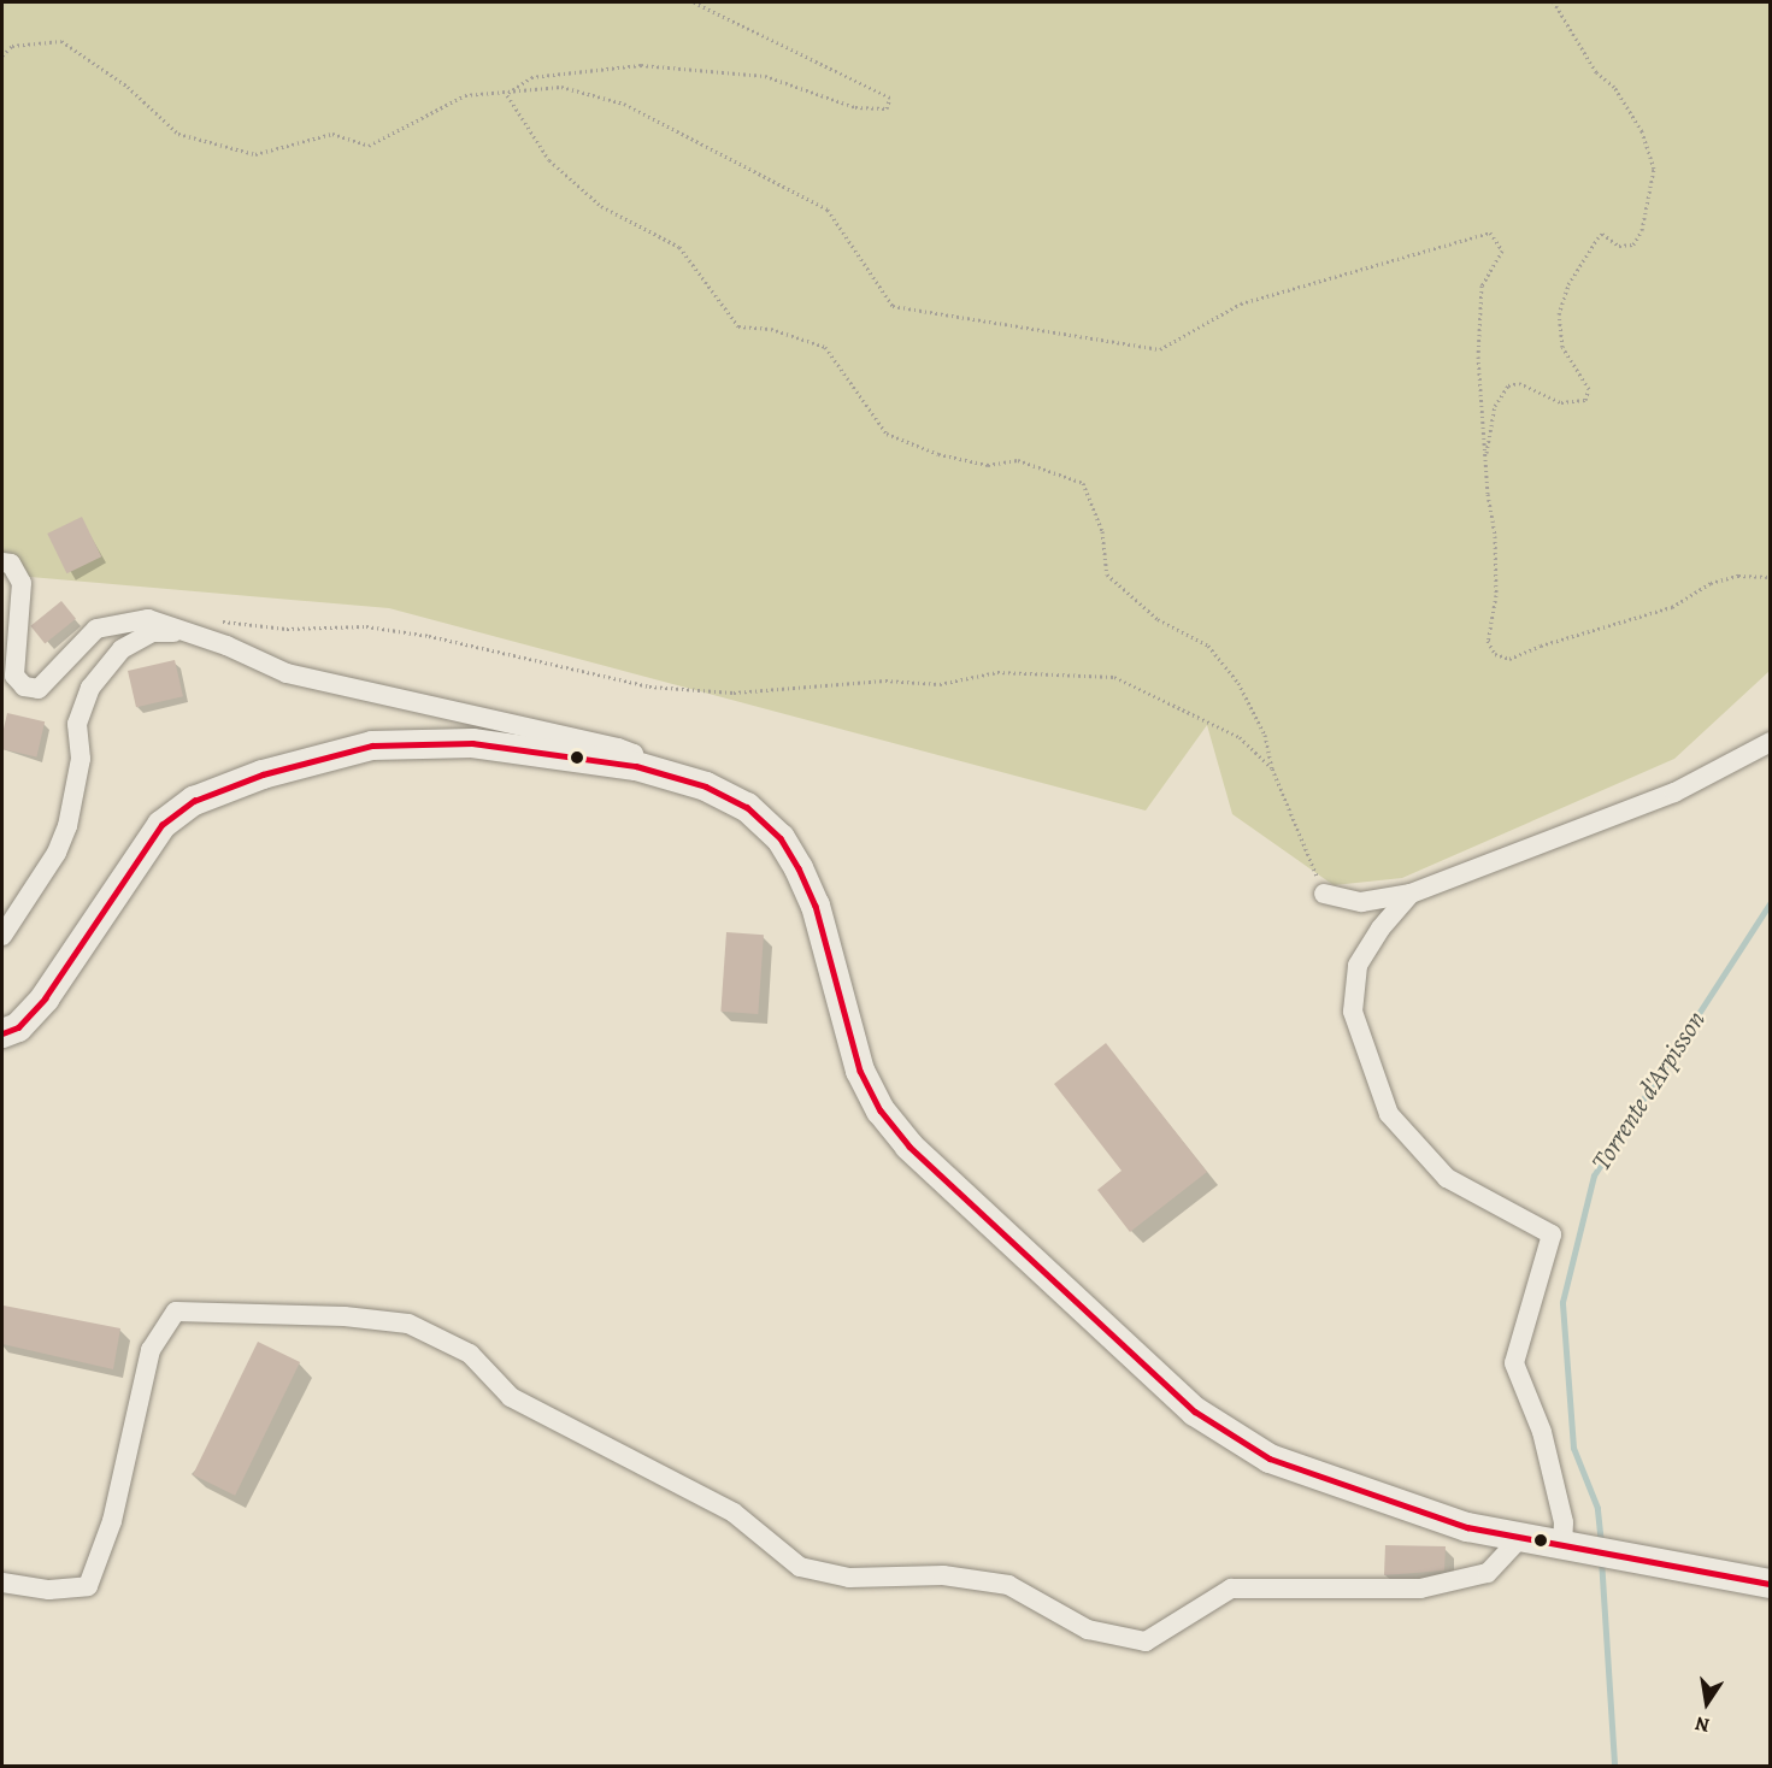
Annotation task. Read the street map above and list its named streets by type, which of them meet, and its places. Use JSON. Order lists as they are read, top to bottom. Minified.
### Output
{"water":["Torrente d'Arpisson"],"north":"bottom"}
